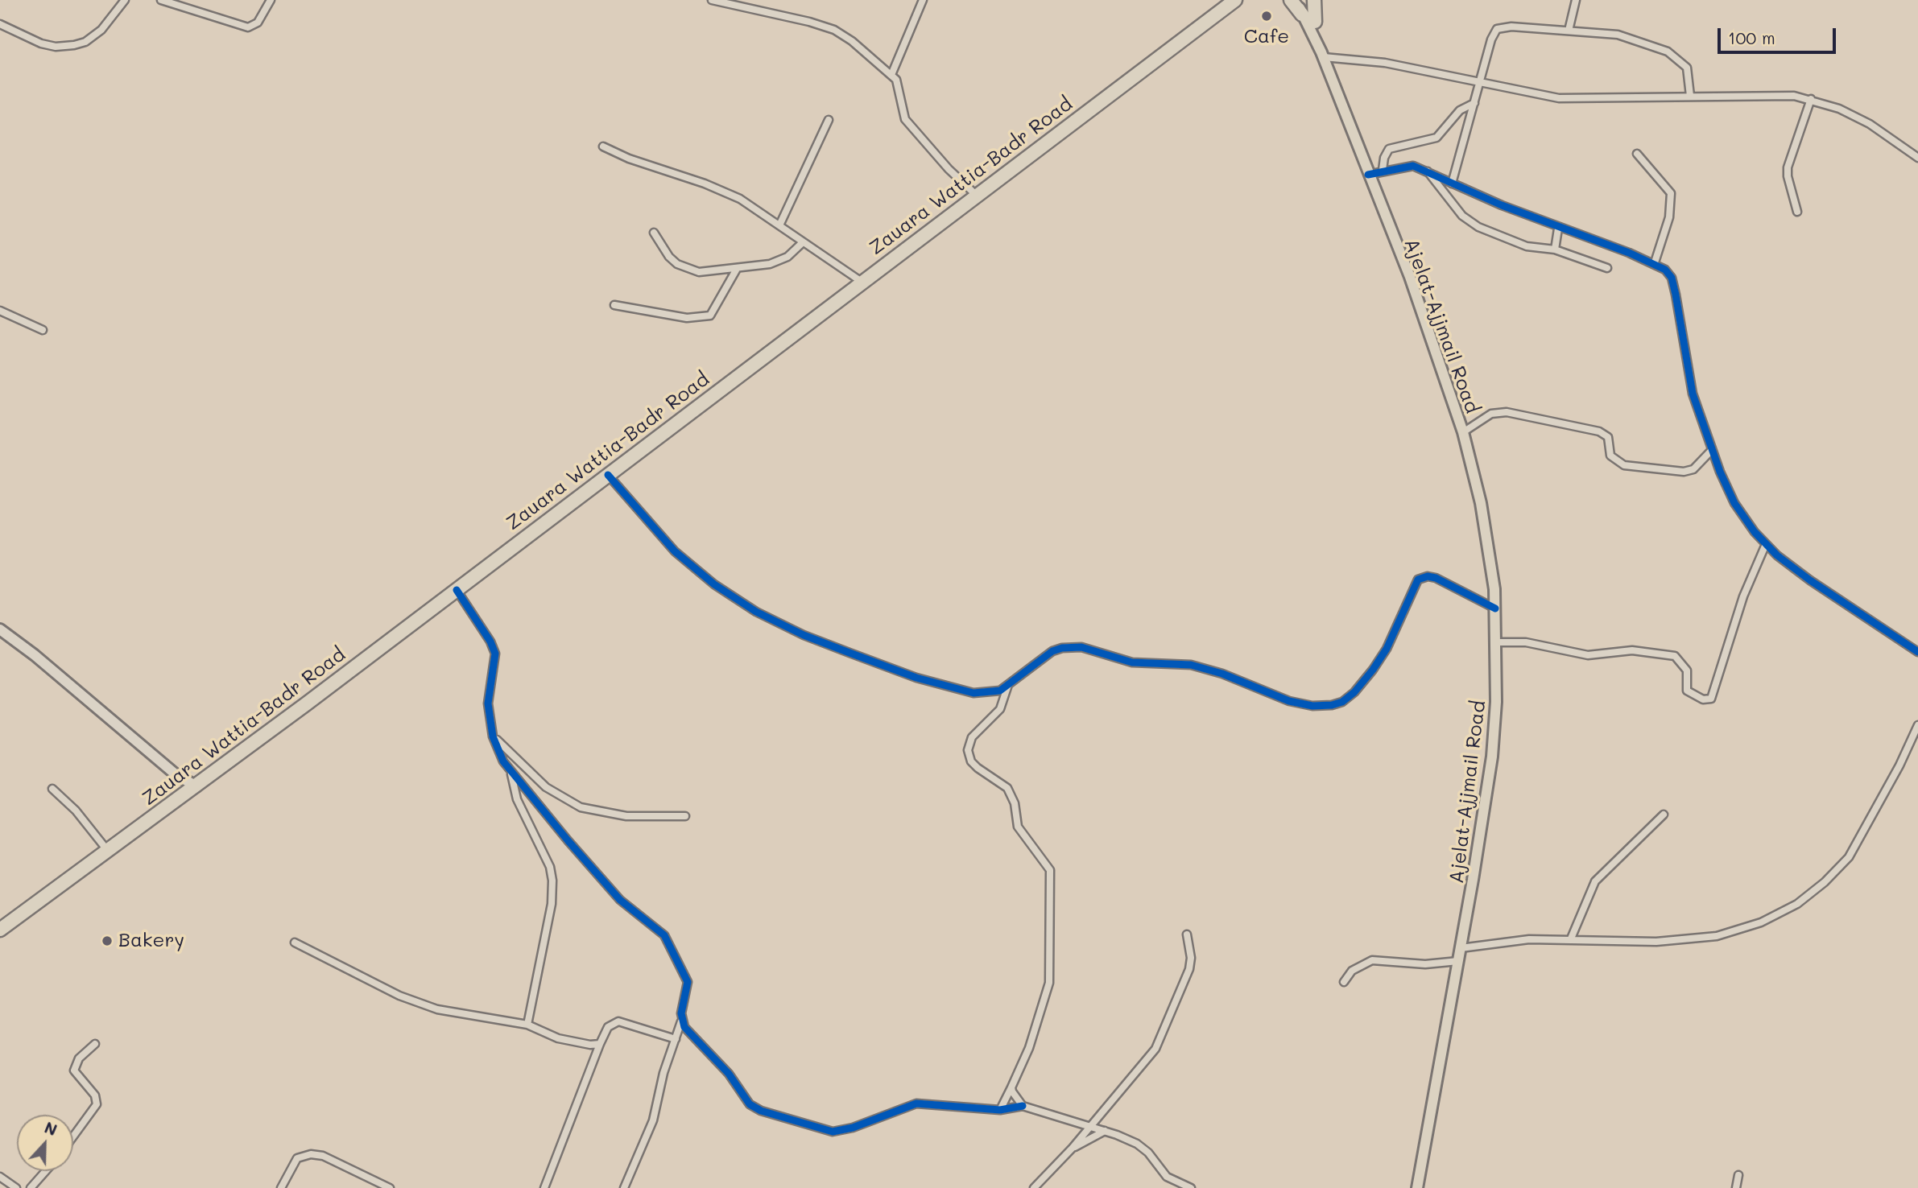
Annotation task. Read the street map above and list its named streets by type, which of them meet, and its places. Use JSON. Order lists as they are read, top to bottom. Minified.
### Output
{"streets":{"highway":["Zauara Wattia-Badr Road"],"main road":["Ajelat-Ajjmail Road"]},"places":["Cafe","Bakery"],"scale_bar":"100 m","north":"top"}
